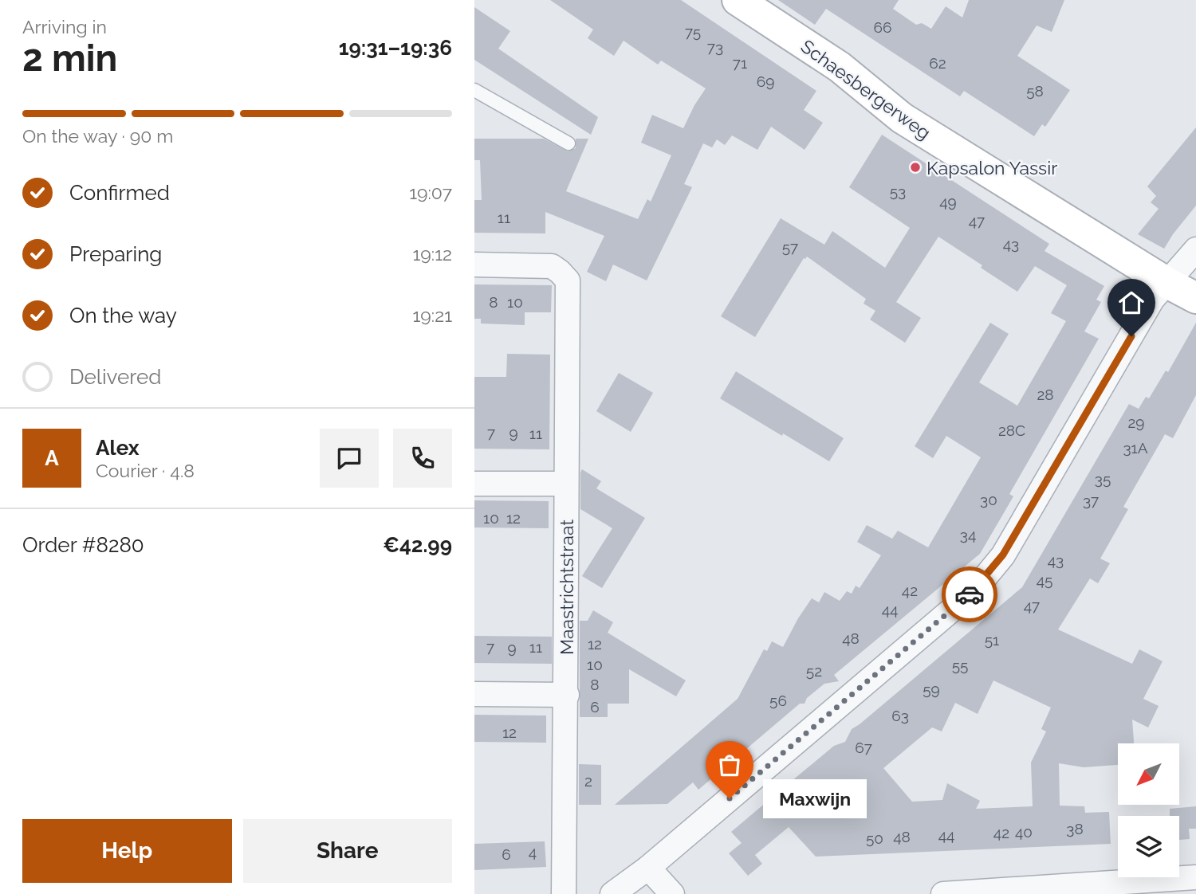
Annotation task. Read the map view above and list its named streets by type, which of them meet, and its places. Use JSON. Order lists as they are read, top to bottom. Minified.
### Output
{"streets":{"street":["Schaesbergerweg","Maastrichtstraat"]},"places":["Kapsalon Yassir","Maxwijn"],"house_numbers":["66","75","73","71","62","69","58","53","49","11","47","43","57","8","10","28","29","28C","7","9","11","31A","35","30","37","10","12","34","43","45","42","47","44","48","51","12","7","11","9","10","55","52","8","59","56","6","63","12","67","2","38","40","42","44","48","50","4","6"],"north":"bottom left","page":{"heading":["2 min","Arriving in","19:31–19:36"],"panel":["Alex","Courier · 4.8","Order #8280","€42.99"],"bar":"On the way · 90 m","list":[["Confirmed","19:07"],["Preparing","19:12"],["On the way","19:21"],"Delivered"],"round":"A","bubble":"Maxwijn","buttons":["Help","Share"]}}
